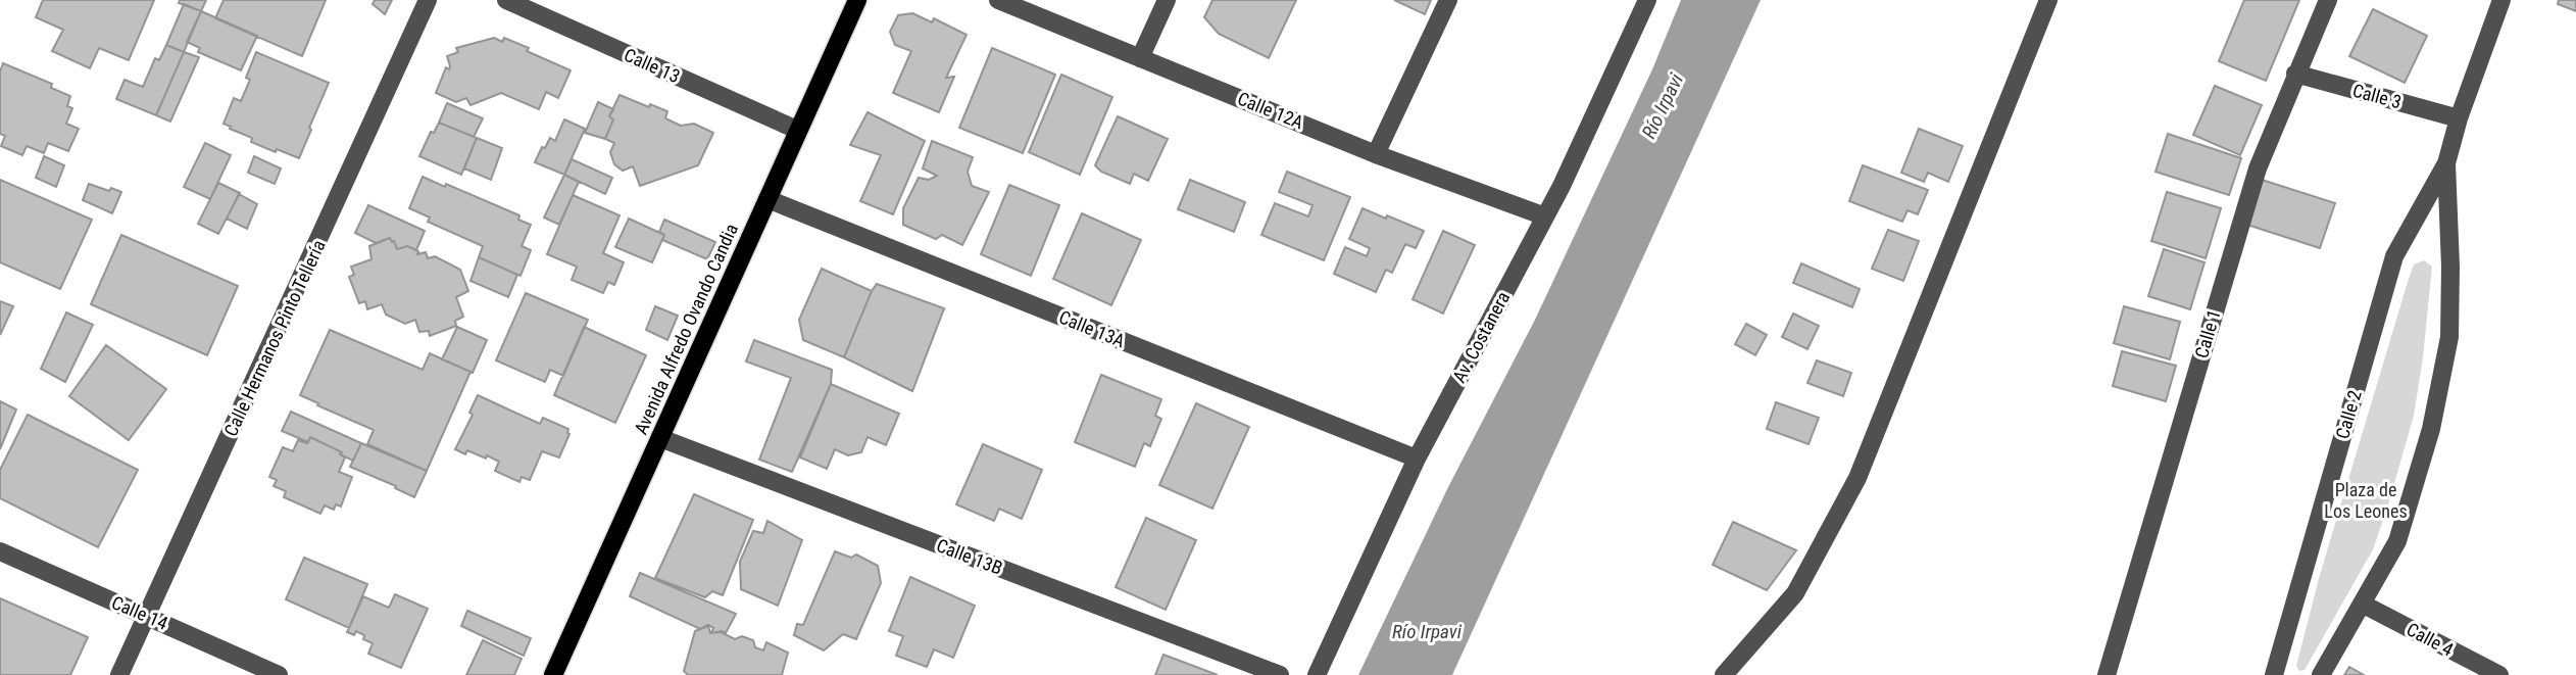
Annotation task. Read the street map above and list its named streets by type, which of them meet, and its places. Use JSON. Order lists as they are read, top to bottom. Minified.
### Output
{"streets":{"main road":["Avenida Alfredo Ovando Candia"],"street":["Calle 13","Calle 3","Calle 12A","Calle 13A","Calle 1","Av. Costanera","Calle Hermanos Pinto Tellería","Calle 2","Calle 13B","Calle 14","Calle 4"]},"crossings":[["Calle 13","Avenida Alfredo Ovando Candia"],["Calle 3","Calle 1"],["Calle 3","Calle 2"],["Calle 12A","Av. Costanera"],["Avenida Alfredo Ovando Candia","Calle 13A"],["Avenida Alfredo Ovando Candia","Calle 13B"],["Calle 13A","Av. Costanera"],["Calle Hermanos Pinto Tellería","Calle 14"],["Calle 2","Calle 4"]],"water":["Río Irpavi"],"parks":["Plaza de Los Leones"]}
